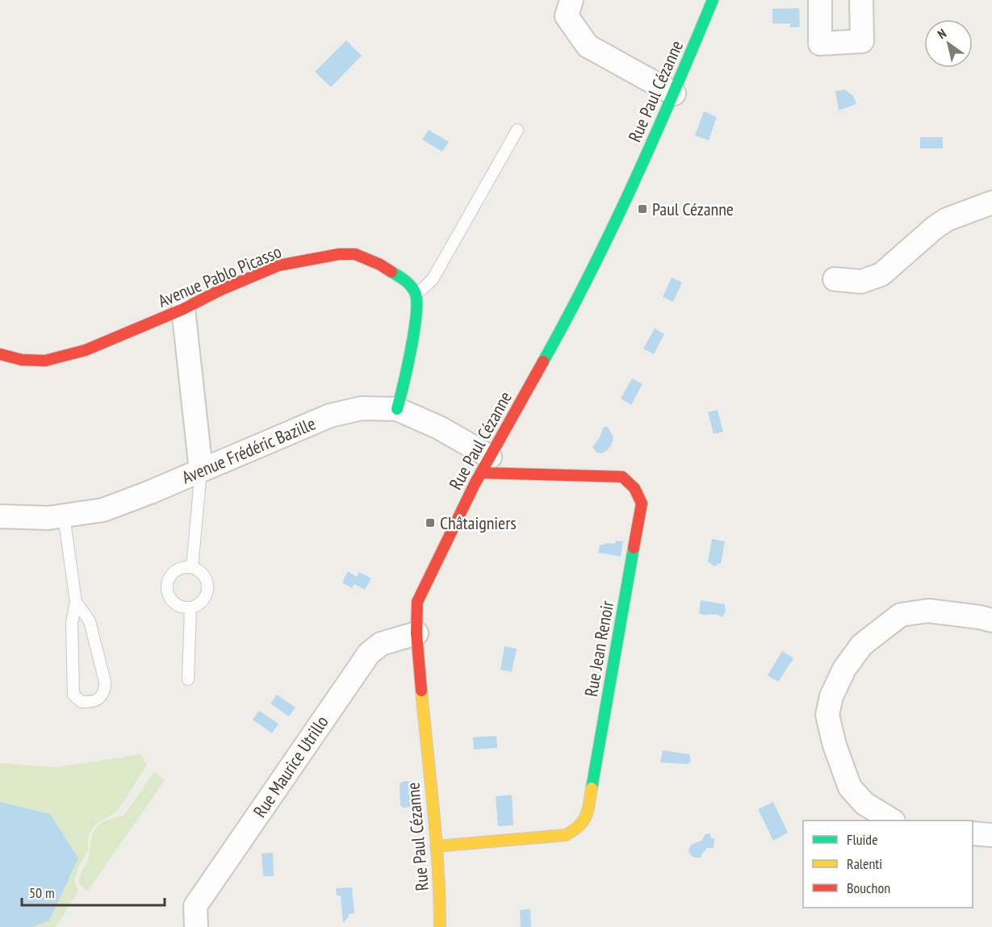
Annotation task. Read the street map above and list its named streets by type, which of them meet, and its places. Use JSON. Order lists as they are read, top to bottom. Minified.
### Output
{"streets":{"street":["Rue Paul Cézanne","Avenue Pablo Picasso","Avenue Frédéric Bazille","Rue Jean Renoir","Rue Maurice Utrillo"]},"crossings":[["Rue Paul Cézanne","Avenue Frédéric Bazille"],["Rue Paul Cézanne","Rue Jean Renoir"],["Rue Paul Cézanne","Rue Maurice Utrillo"],["Avenue Frédéric Bazille","Rue Jean Renoir"]],"places":{"transit":["Paul Cézanne","Châtaigniers"]},"legend":["Fluide","Ralenti","Bouchon"],"scale_bar":"50 m","north":"top left"}
